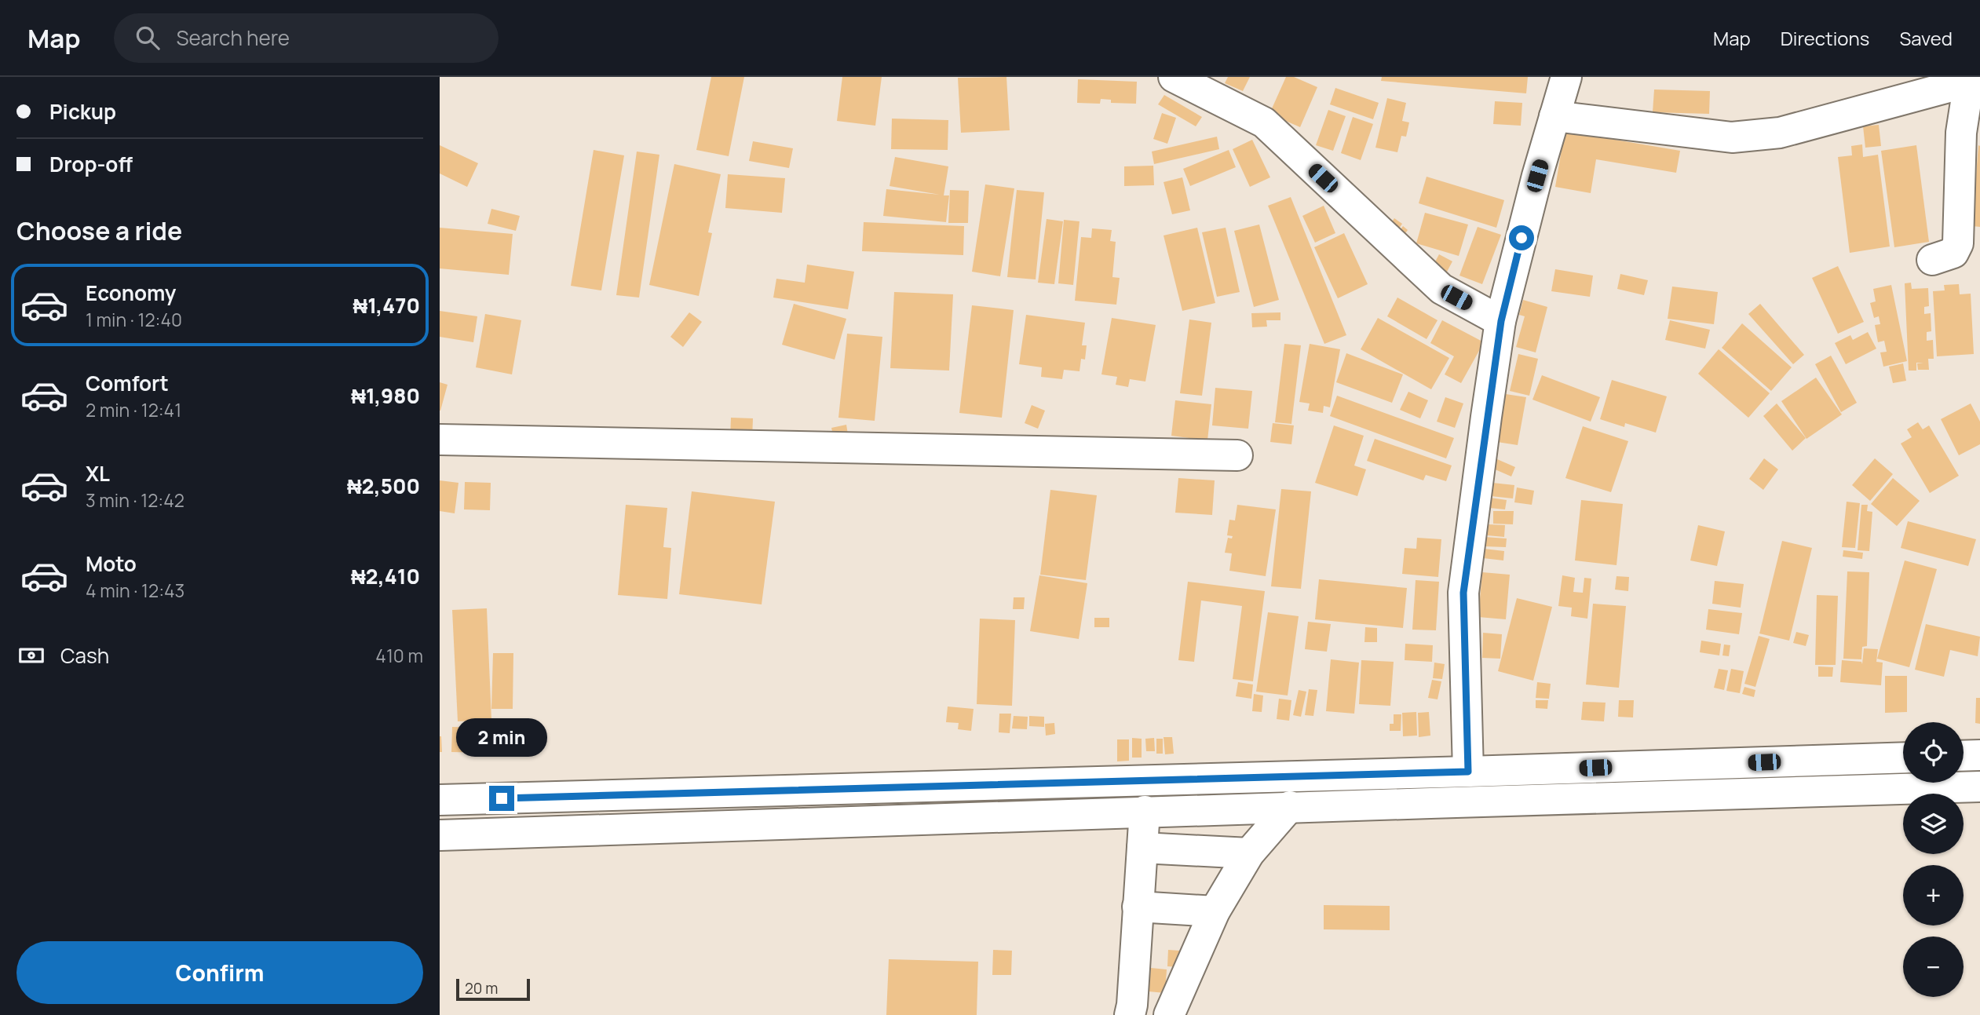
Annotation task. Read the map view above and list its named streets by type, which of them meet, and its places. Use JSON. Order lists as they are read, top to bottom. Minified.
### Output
{"scale_bar":"20 m","page":{"header":"Map","search":"Search here","nav":["Map","Directions","Saved"],"banner":["Pickup","Drop-off"],"heading":"Choose a ride","list":[{"name":"Economy","note":"1 min · 12:40","value":"₦1,470"},{"name":"Comfort","note":"2 min · 12:41","value":"₦1,980"},{"name":"XL","note":"3 min · 12:42","value":"₦2,500"},{"name":"Moto","note":"4 min · 12:43","value":"₦2,410"}],"pay":["Cash","410 m"],"bubble":"2 min","map_buttons":["+","−"],"buttons":"Confirm","scale":"20 m"}}
